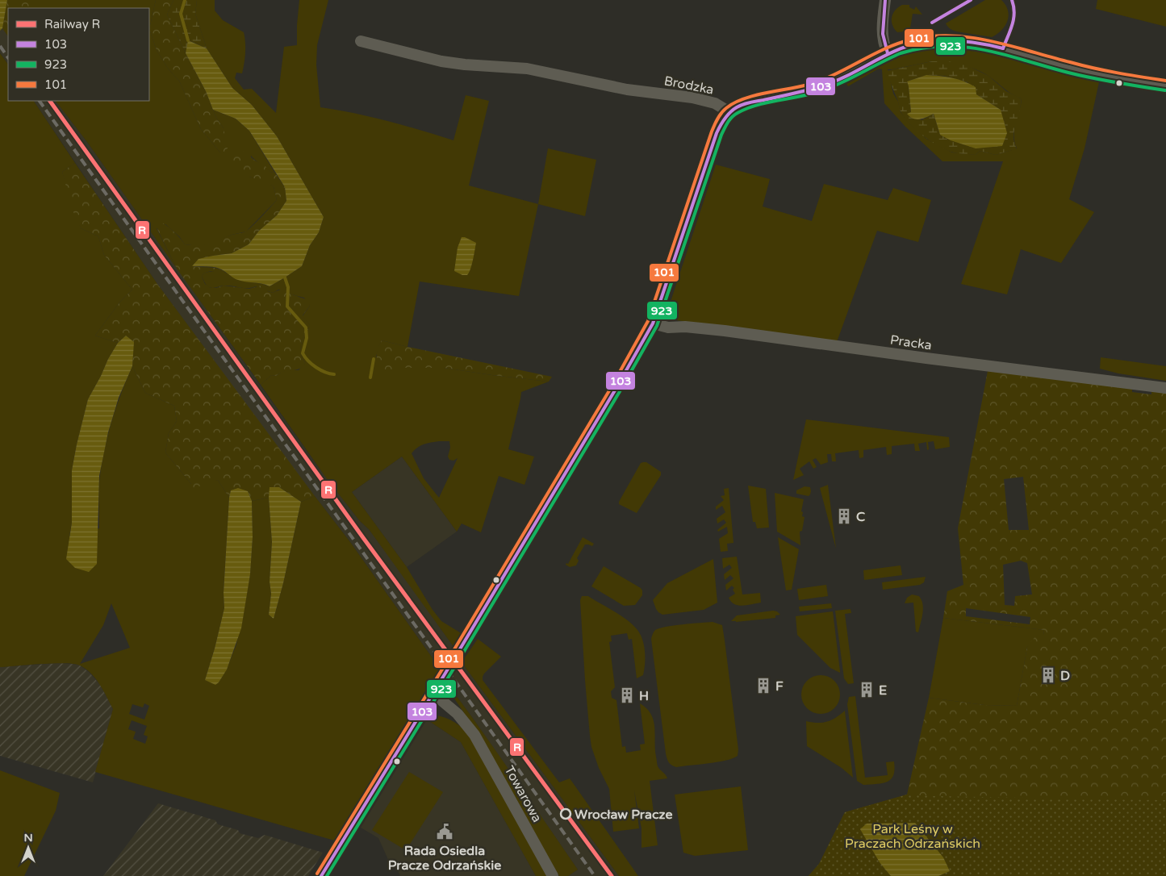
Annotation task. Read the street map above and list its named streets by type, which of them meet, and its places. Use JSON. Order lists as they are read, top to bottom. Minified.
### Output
{"streets":{"street":["Brodzka","Pracka","Towarowa"]},"parks":["Park Leśny w Praczach Odrzańskich"],"places":{"building":["C","D","F","E","H"],"other":["Wrocław Pracze"],"public building":["Rada Osiedla Pracze Odrzańskie"]},"lines":["transit line 103","transit line 101","transit line 923","rail line R"],"legend":["Railway R","103","923","101"],"north":"top"}
